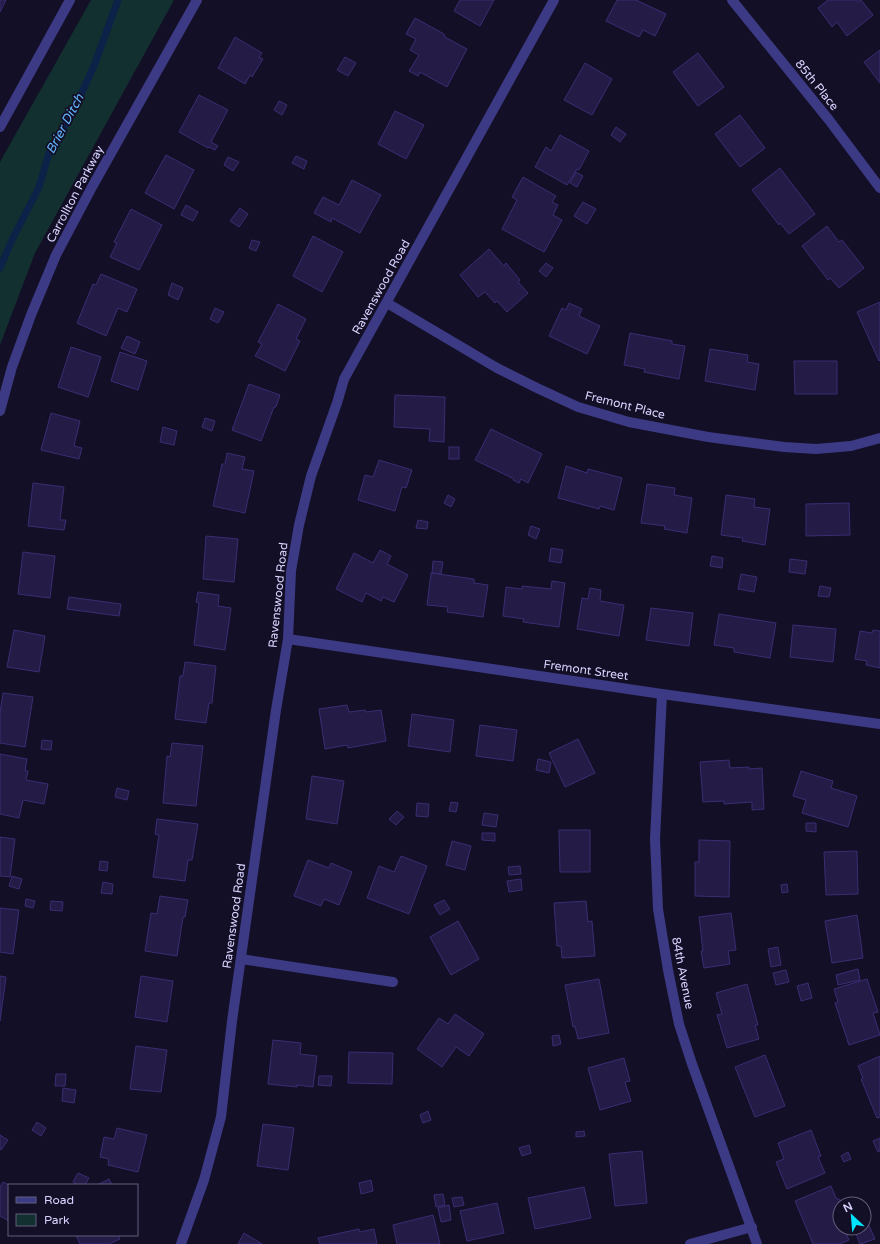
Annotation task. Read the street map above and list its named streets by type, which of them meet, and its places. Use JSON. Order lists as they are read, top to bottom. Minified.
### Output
{"streets":{"street":["85th Place","Carrollton Parkway","Ravenswood Road","Fremont Place","Fremont Street","84th Avenue"]},"crossings":[["Ravenswood Road","Fremont Place"],["Ravenswood Road","Fremont Street"],["Fremont Street","84th Avenue"]],"water":["Brier Ditch"],"legend":["Road","Park"],"north":"top left"}
